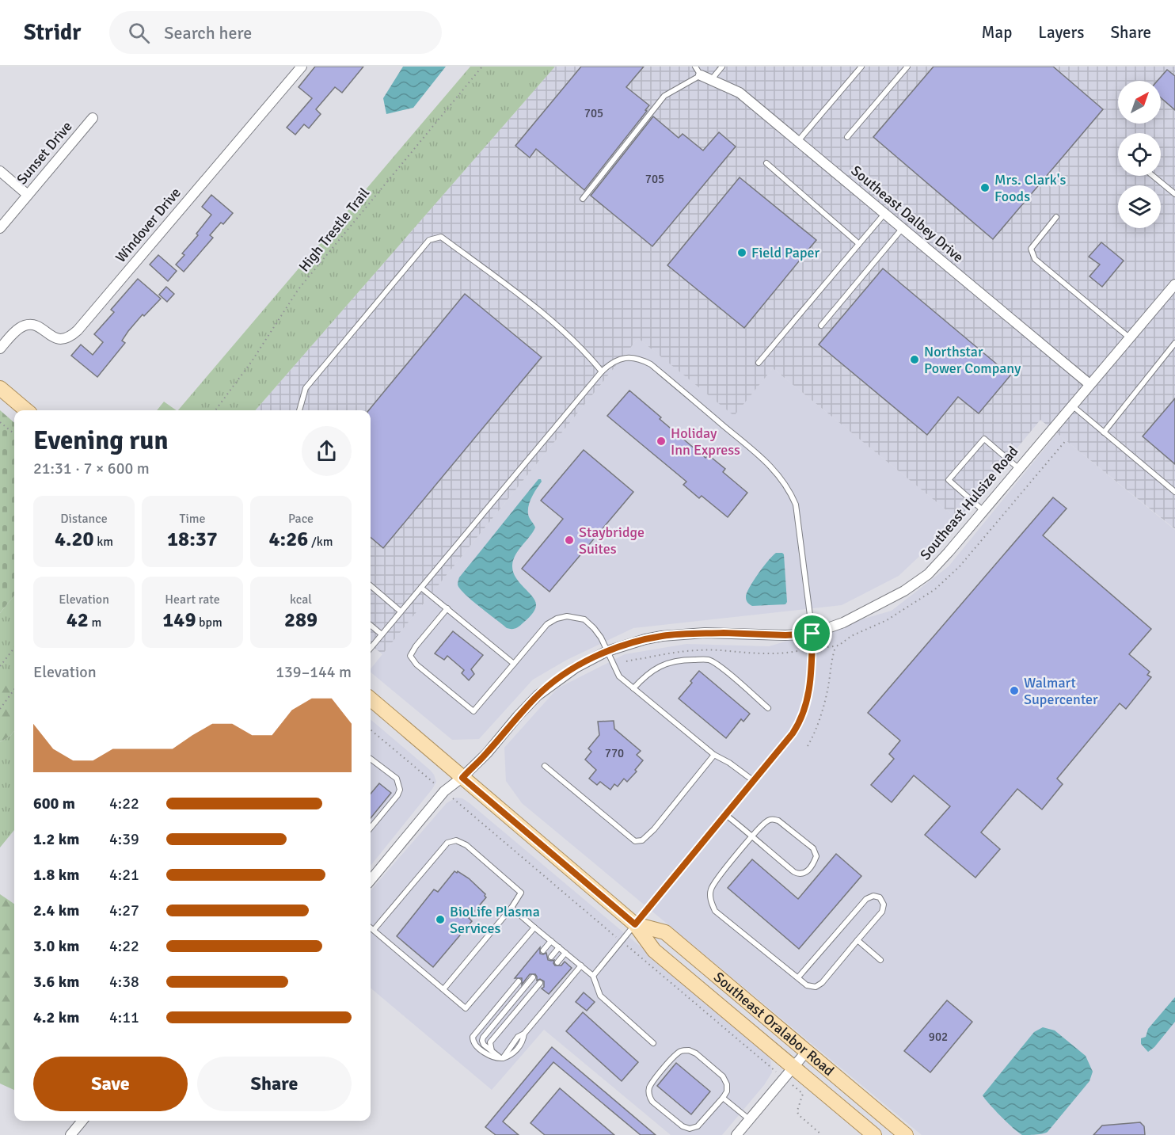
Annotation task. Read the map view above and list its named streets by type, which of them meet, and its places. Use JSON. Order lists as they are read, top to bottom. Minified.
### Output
{"streets":{"main road":["Southeast Oralabor Road"],"street":["Sunset Drive","Southeast Dalbey Drive","Windover Drive","Southeast Hulsize Road"],"path":["High Trestle Trail"]},"crossings":[["Southeast Dalbey Drive","Southeast Hulsize Road"],["Southeast Hulsize Road","Southeast Oralabor Road"]],"places":["Mrs. Clark's Foods","Field Paper","Northstar Power Company","Holiday Inn Express","Staybridge Suites","Walmart Supercenter","BioLife Plasma Services"],"house_numbers":["705","705","770","902"],"north":"top right","page":{"header":"Stridr","search":"Search here","nav":["Map","Layers","Share"],"heading":["Evening run","21:31 · 7 × 600 m"],"stats":[["Distance","4.20 km"],["Time","18:37"],["Pace","4:26 /km"],["Elevation","42 m"],["Heart rate","149 bpm"],["kcal","289"]],"chart":["Elevation","139–144 m"],"list":[{"name":"600 m","note":"4:22"},{"name":"1.2 km","note":"4:39"},{"name":"1.8 km","note":"4:21"},{"name":"2.4 km","note":"4:27"},{"name":"3.0 km","note":"4:22"},{"name":"3.6 km","note":"4:38"},{"name":"4.2 km","note":"4:11"}],"buttons":["Save","Share"]}}
